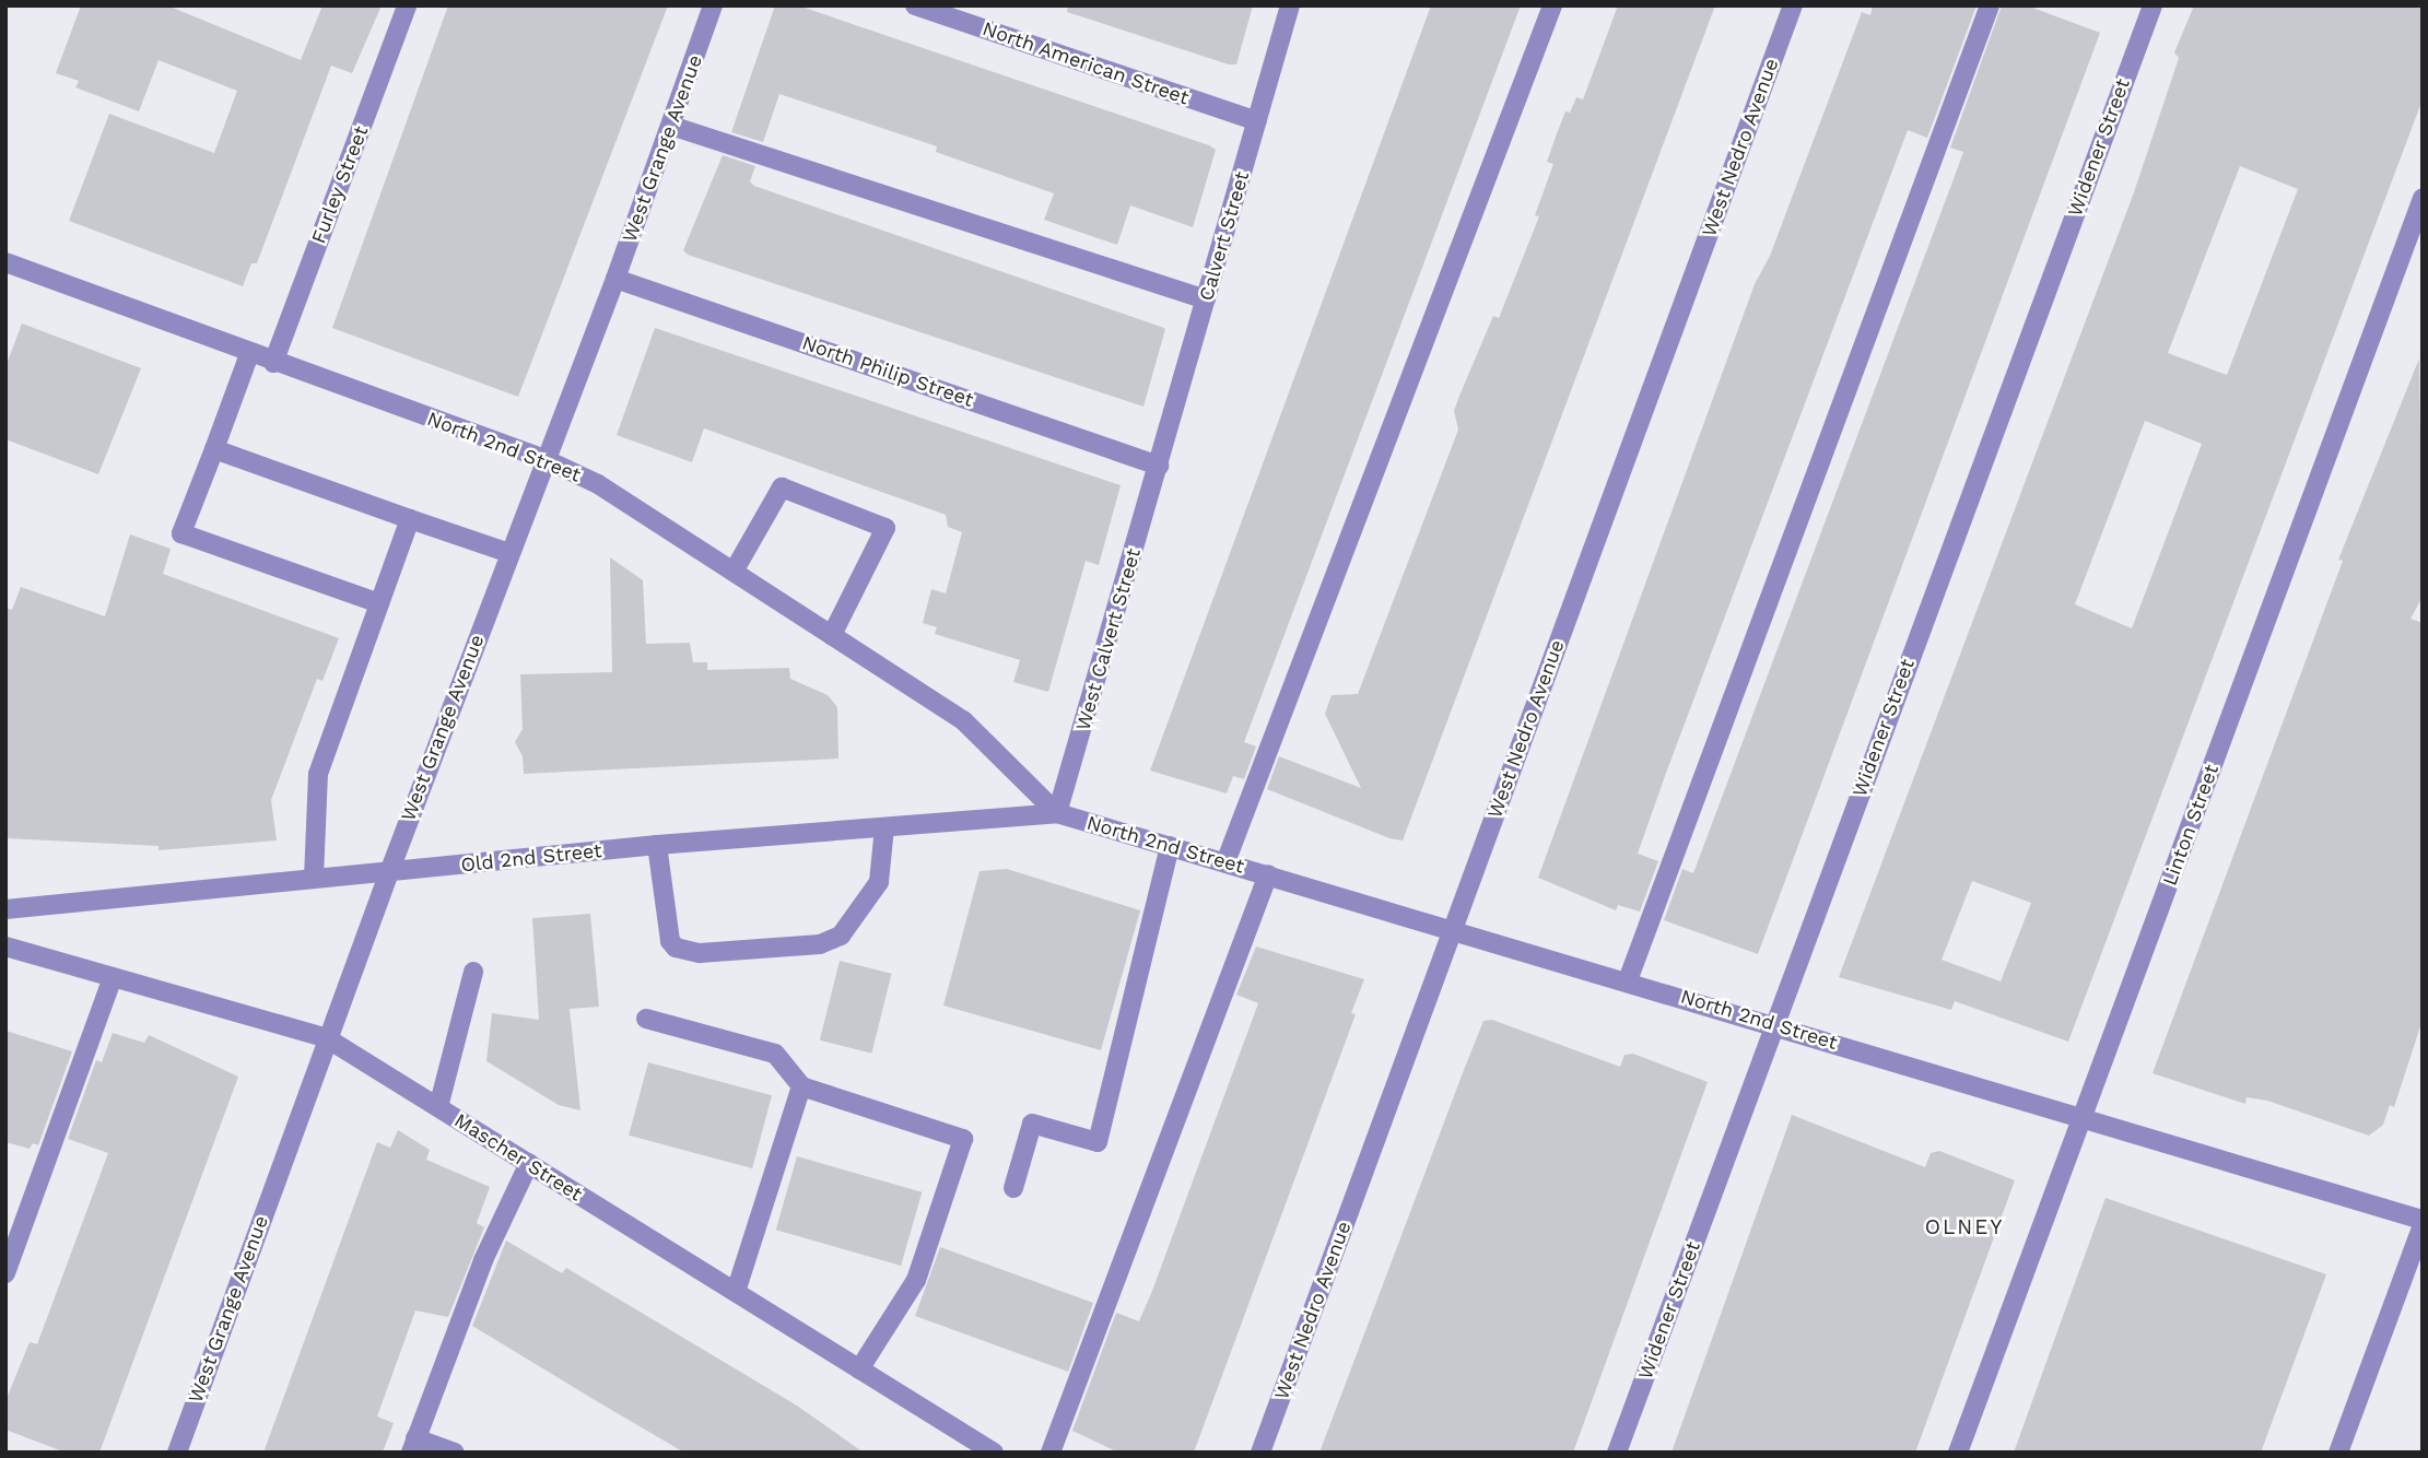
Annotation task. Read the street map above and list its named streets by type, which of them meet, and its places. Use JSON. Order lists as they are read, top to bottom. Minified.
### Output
{"streets":{"street":["North American Street","West Nedro Avenue","Widener Street","West Grange Avenue","Furley Street","Calvert Street","North Philip Street","North 2nd Street","West Calvert Street","Linton Street","Old 2nd Street","Mascher Street"]},"crossings":[["North American Street","Calvert Street"],["West Nedro Avenue","North 2nd Street"],["Widener Street","North 2nd Street"],["West Grange Avenue","North Philip Street"],["West Grange Avenue","North 2nd Street"],["West Grange Avenue","Old 2nd Street"],["West Grange Avenue","Mascher Street"],["Furley Street","North 2nd Street"],["Calvert Street","North Philip Street"],["Calvert Street","West Calvert Street"],["North Philip Street","West Calvert Street"],["North 2nd Street","West Calvert Street"],["North 2nd Street","Linton Street"],["North 2nd Street","Old 2nd Street"],["West Calvert Street","Old 2nd Street"]],"districts":["OLNEY"]}
